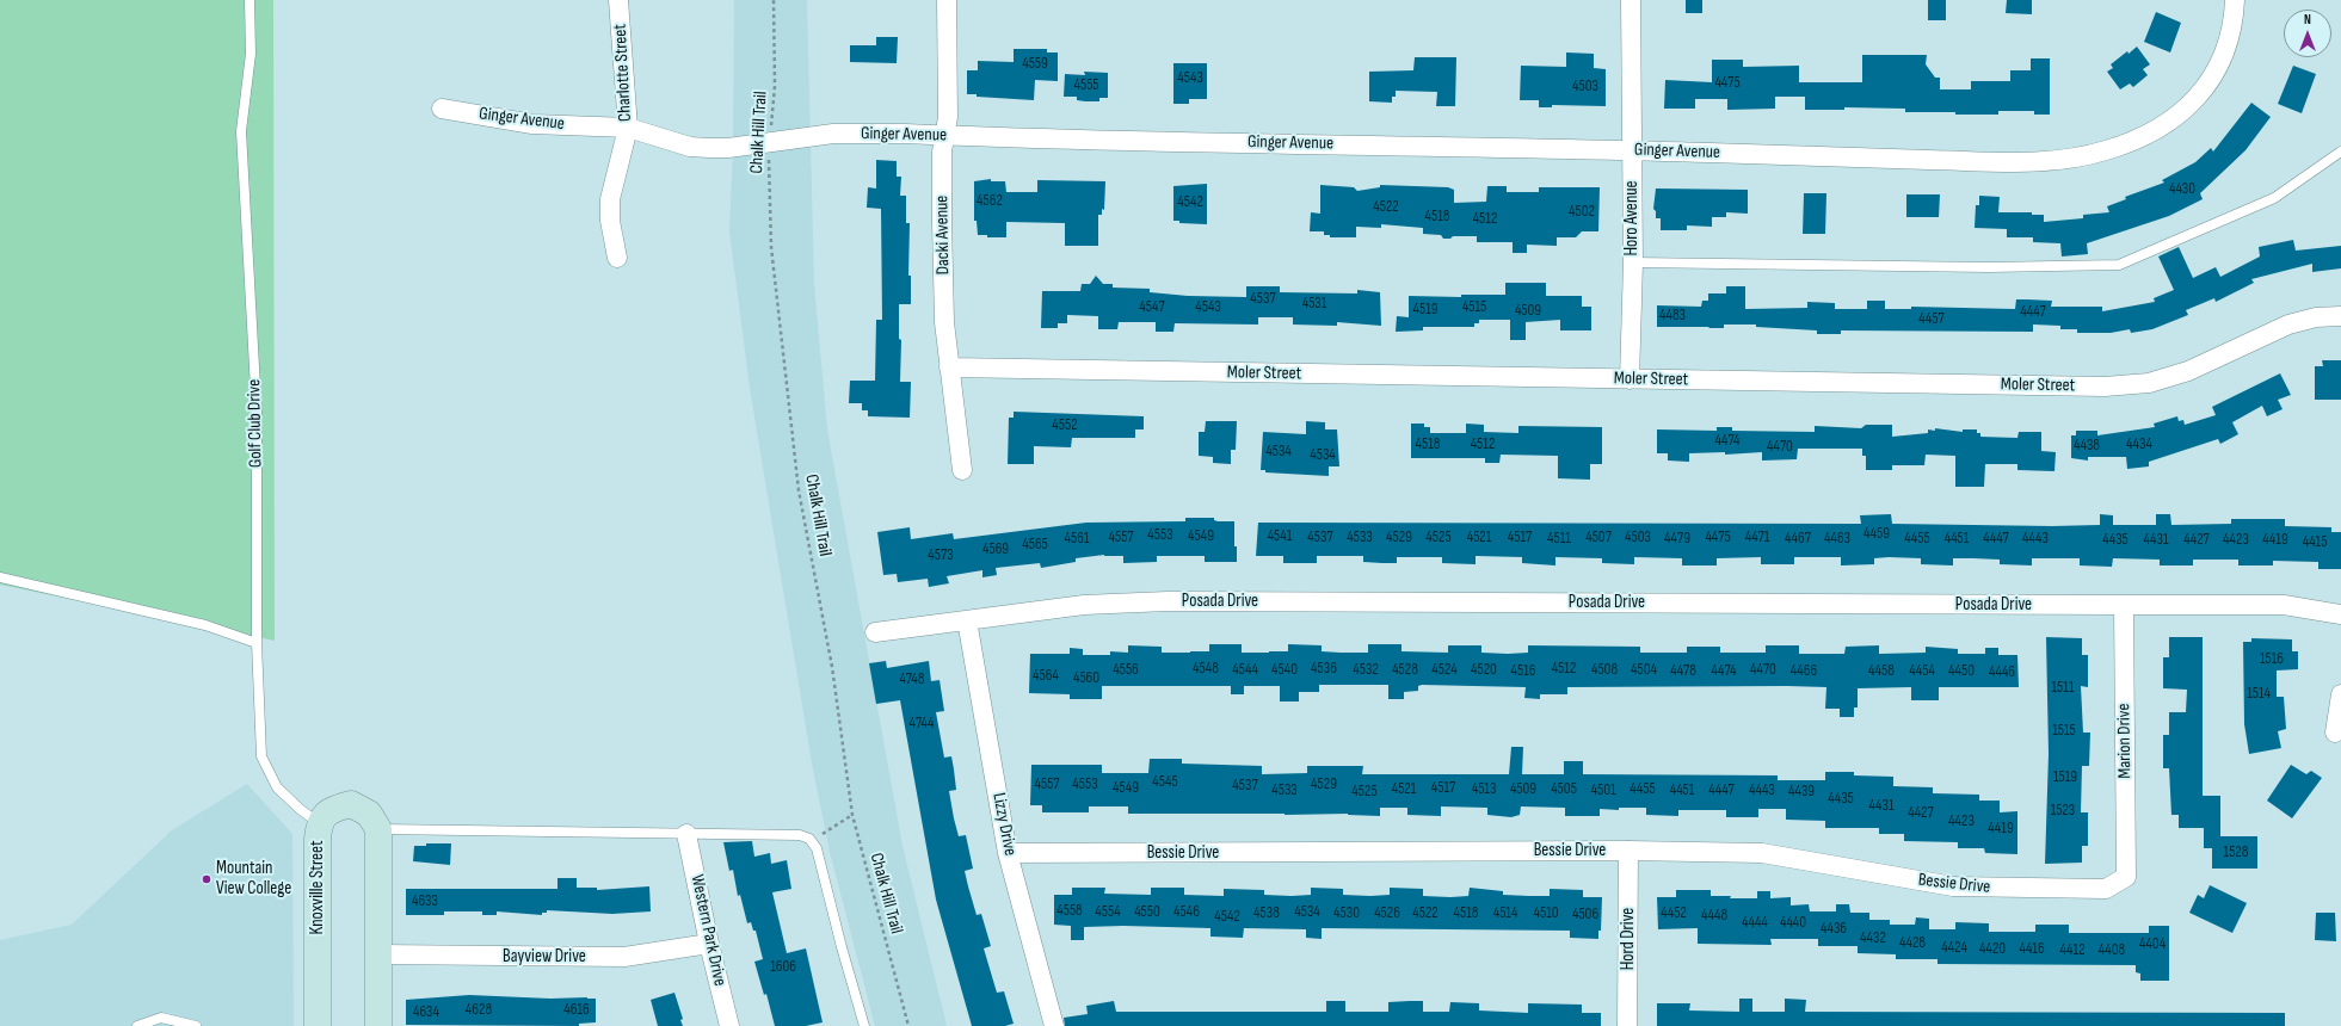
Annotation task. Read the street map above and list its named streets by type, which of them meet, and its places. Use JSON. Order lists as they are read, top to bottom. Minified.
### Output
{"streets":{"street":["Charlotte Street","Ginger Avenue","Horo Avenue","Dacki Avenue","Moler Street","Posada Drive","Marion Drive","Lizzy Drive","Bessie Drive","Knoxville Street","Western Park Drive","Hord Drive","Bayview Drive"],"lane":["Golf Club Drive"],"path":["Chalk Hill Trail"]},"crossings":[["Charlotte Street","Ginger Avenue"],["Ginger Avenue","Chalk Hill Trail"],["Ginger Avenue","Horo Avenue"],["Ginger Avenue","Dacki Avenue"],["Horo Avenue","Moler Street"],["Dacki Avenue","Moler Street"],["Golf Club Drive","Knoxville Street"],["Posada Drive","Marion Drive"],["Posada Drive","Lizzy Drive"],["Marion Drive","Bessie Drive"],["Lizzy Drive","Bessie Drive"],["Bessie Drive","Hord Drive"],["Western Park Drive","Bayview Drive"]],"places":["Mountain View College"],"house_numbers":["4559","4543","4475","4555","4503","4430","4562","4542","4522","4502","4518","4512","4537","4531","4547","4543","4515","4519","4509","4447","4483","4457","4552","4474","4518","4512","4434","4438","4470","4534","4534","4459","4553","4549","4541","4557","4537","4533","4529","4525","4521","4517","4507","4503","4475","4471","4561","4511","4479","4467","4463","4455","4451","4447","4443","4435","4431","4427","4423","4419","4415","4565","4569","4573","1516","4548","4536","4512","4556","4544","4540","4532","4528","4524","4520","4508","4504","4470","4516","4478","4474","4466","4458","4454","4450","4446","4564","4560","4748","1511","1514","4744","1515","1519","4545","4557","4553","4529","4537","4549","4517","4521","4513","4509","4505","4455","4533","4501","4451","4447","4443","4525","4439","4435","4431","1523","4427","4423","4419","1528","4633","4558","4554","4550","4546","4534","4538","4530","4526","4522","4518","4514","4510","4452","4506","4448","4542","4444","4440","4436","4432","4428","4404","4424","4420","4416","4412","4408","1606","4628","4616","4634"],"north":"top"}
